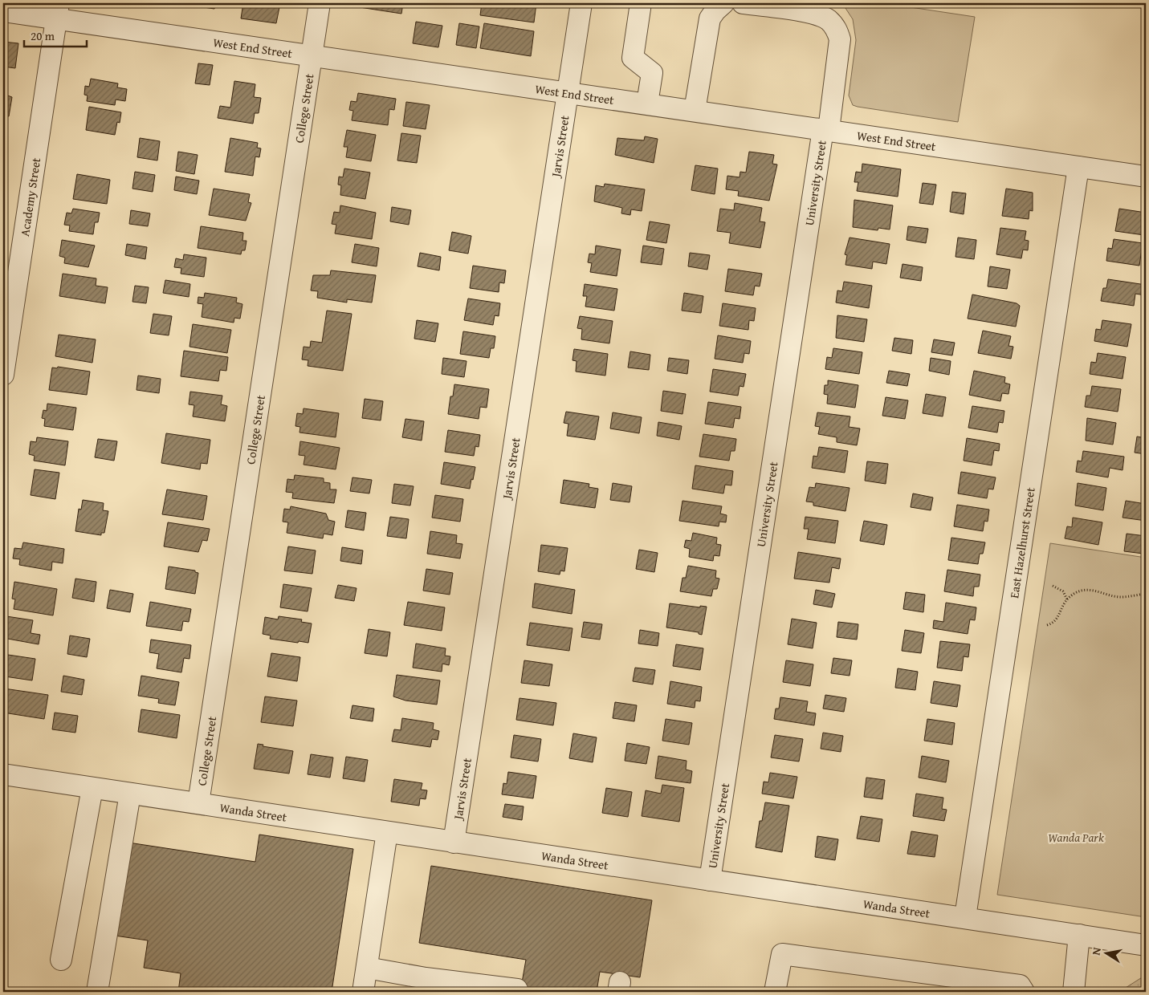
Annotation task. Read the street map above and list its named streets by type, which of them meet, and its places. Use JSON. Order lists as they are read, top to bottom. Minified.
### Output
{"streets":{"street":["West End Street","College Street","Jarvis Street","University Street","Academy Street","East Hazelhurst Street","Wanda Street"]},"crossings":[["West End Street","College Street"],["West End Street","Jarvis Street"],["West End Street","University Street"],["West End Street","Academy Street"],["West End Street","East Hazelhurst Street"],["College Street","Wanda Street"],["Jarvis Street","Wanda Street"],["University Street","Wanda Street"],["East Hazelhurst Street","Wanda Street"]],"parks":["Wanda Park"],"scale_bar":"20 m","north":"left"}
